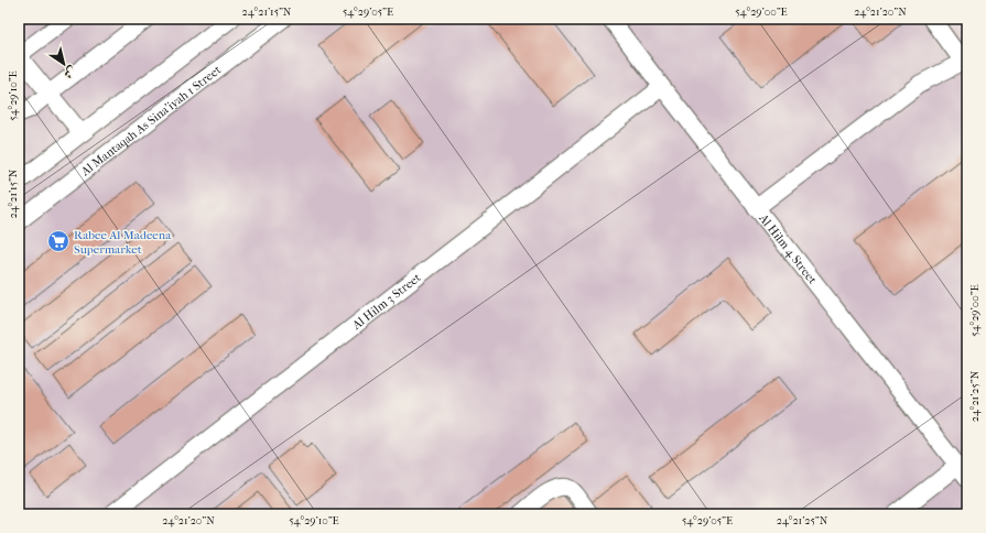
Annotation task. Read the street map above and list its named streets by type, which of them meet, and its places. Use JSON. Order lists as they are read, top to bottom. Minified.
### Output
{"streets":{"street":["Al Mantaqah As Sina'iyah 1 Street","Al Hilm 4 Street","Al Hilm 3 Street"]},"crossings":[["Al Hilm 4 Street","Al Hilm 3 Street"]],"places":{"supermarket":["Rabee Al Madeena Supermarket"]},"north":"bottom right","coordinates":["24°21'15\"N","54°29'05\"E","54°29'00\"E","24°21'20\"N","54°29'10\"E","24°21'25\"N"]}
